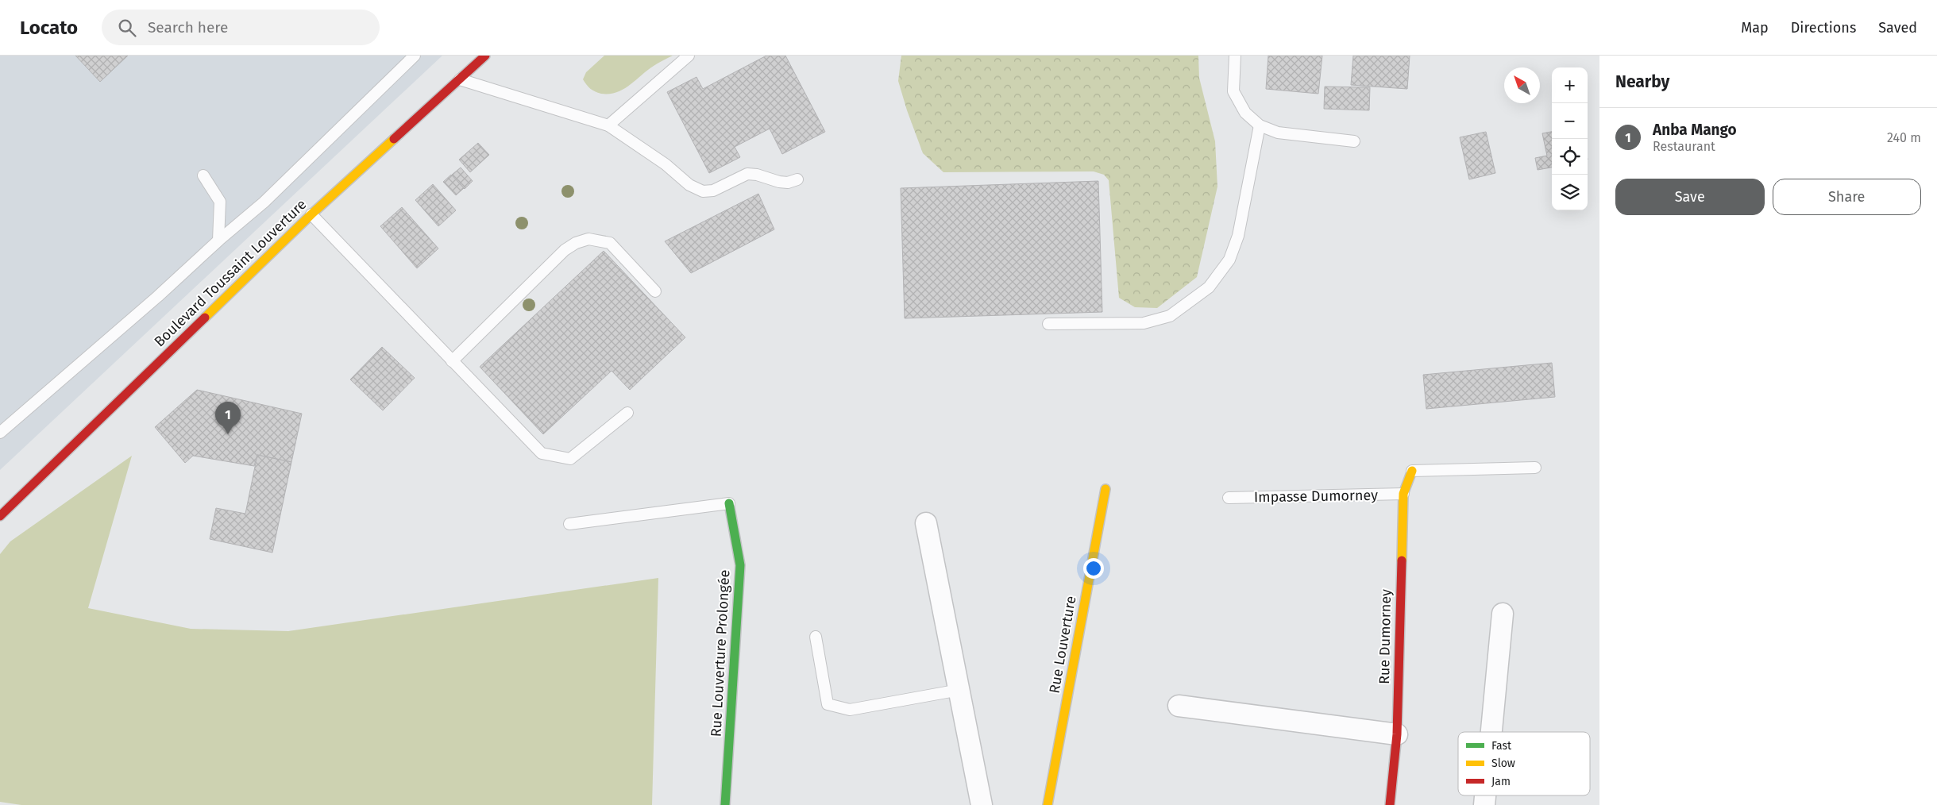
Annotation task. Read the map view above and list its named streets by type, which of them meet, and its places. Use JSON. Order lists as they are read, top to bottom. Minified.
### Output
{"streets":{"street":["Boulevard Toussaint Louverture","Rue Dumorney","Rue Louverture","Rue Louverture Prolongée"],"lane":["Impasse Dumorney"]},"crossings":[["Impasse Dumorney","Rue Dumorney"]],"legend":["Fast","Slow","Jam"],"north":"top left","page":{"header":"Locato","search":"Search here","nav":["Map","Directions","Saved"],"heading":"Nearby","map_buttons":["+","−"],"list":[{"mark":"1","name":"Anba Mango","note":"Restaurant","value":"240 m"}],"buttons":["Save","Share"],"pins":"1"}}
